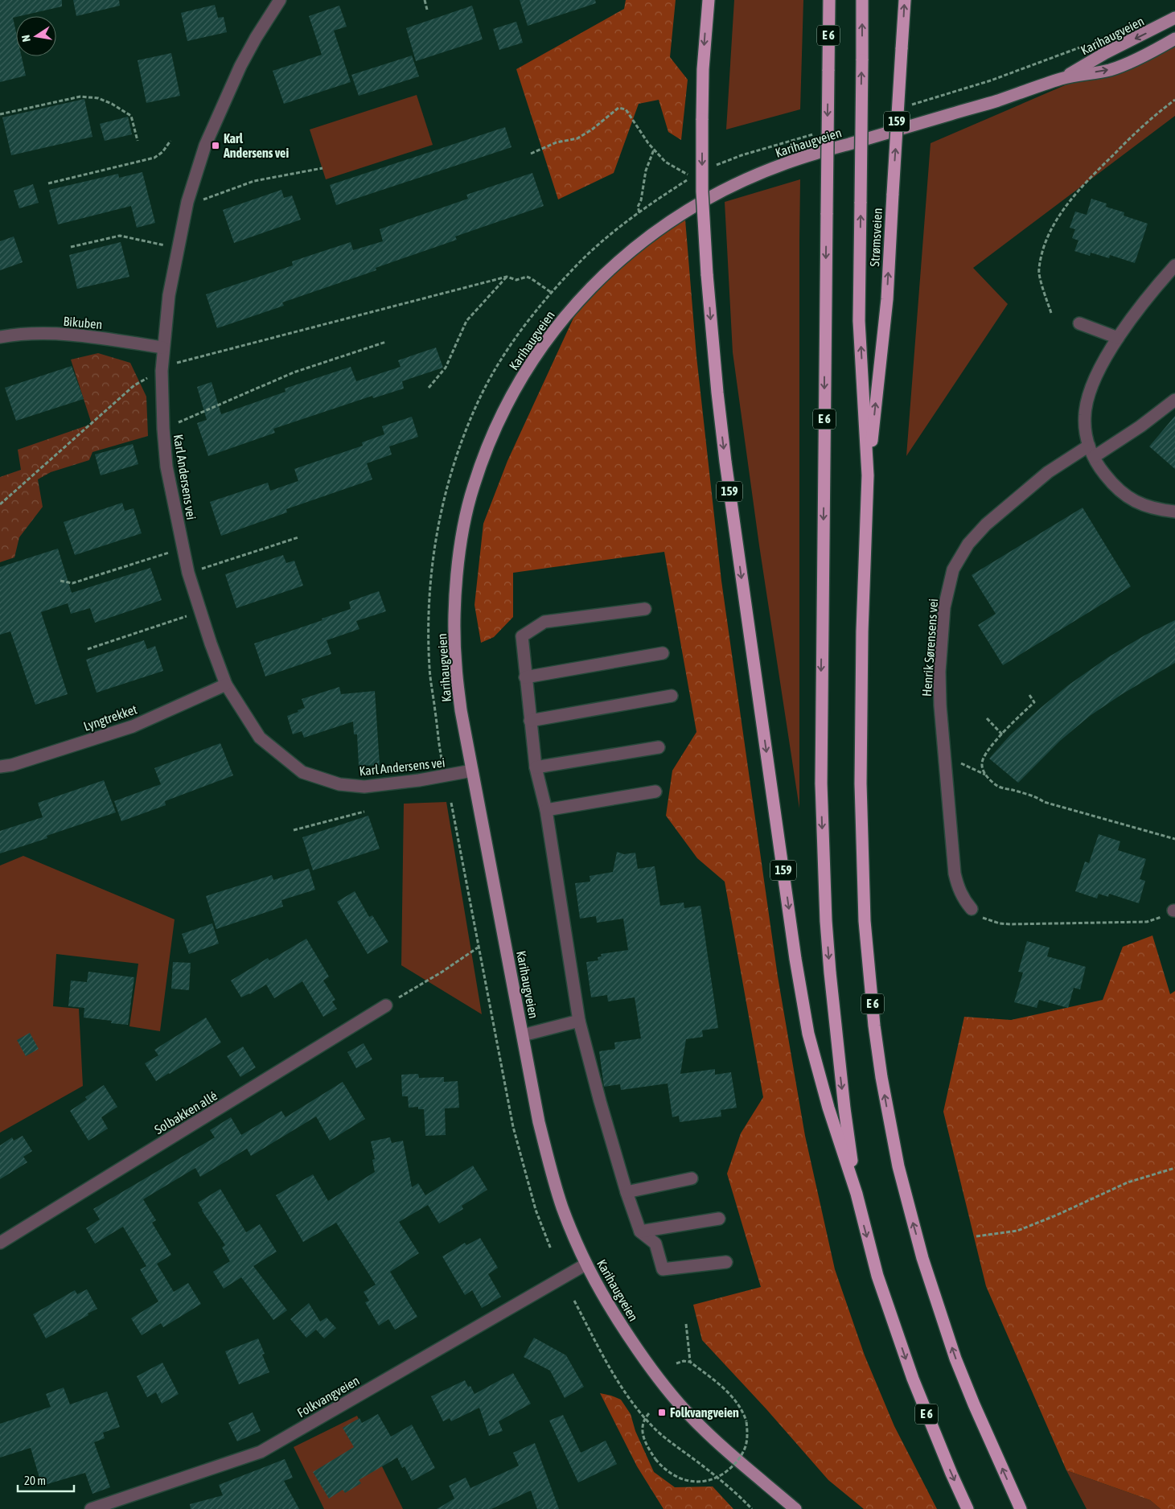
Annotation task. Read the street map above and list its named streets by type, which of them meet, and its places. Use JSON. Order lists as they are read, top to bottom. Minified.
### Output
{"streets":{"highway":["E 6","159","Strømsveien"],"main road":["Karihaugveien"],"street":["Bikuben","Karl Andersens vei","Henrik Sørensens vei","Lyngtrekket","Solbakken allé","Folkvangveien"]},"crossings":[["E 6","159"],["E 6","Strømsveien"],["Karihaugveien","Karl Andersens vei"],["Karihaugveien","Folkvangveien"],["Bikuben","Karl Andersens vei"],["Karl Andersens vei","Lyngtrekket"]],"places":{"transit":["Karl Andersens vei","Folkvangveien"]},"scale_bar":"20 m","north":"left"}
